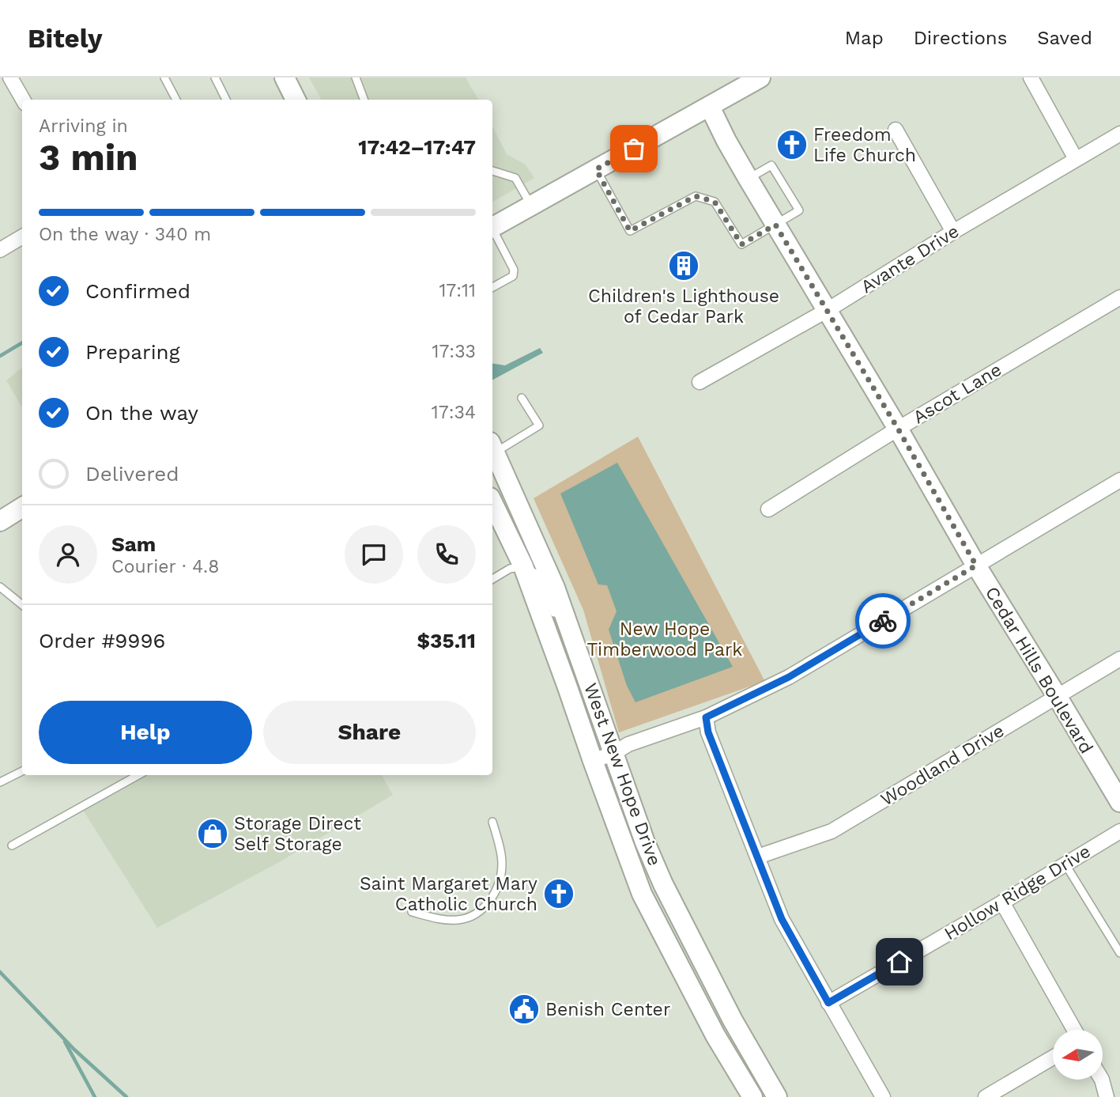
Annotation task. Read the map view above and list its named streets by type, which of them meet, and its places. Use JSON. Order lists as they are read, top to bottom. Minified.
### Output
{"streets":{"main road":["Cedar Hills Boulevard","West New Hope Drive"],"street":["Avante Drive","Ascot Lane","Woodland Drive","Hollow Ridge Drive"]},"crossings":[["Avante Drive","Cedar Hills Boulevard"],["Ascot Lane","Cedar Hills Boulevard"],["Cedar Hills Boulevard","Woodland Drive"]],"parks":["New Hope Timberwood Park"],"places":{"church":["Freedom Life Church","Saint Margaret Mary Catholic Church"],"building":["Children's Lighthouse of Cedar Park"],"shop":["Storage Direct Self Storage"],"public building":["Benish Center"]},"north":"left","page":{"header":"Bitely","nav":["Map","Directions","Saved"],"heading":["3 min","Arriving in","17:42–17:47"],"panel":["Sam","Courier · 4.8","Order #9996","$35.11"],"bar":"On the way · 340 m","list":[["Confirmed","17:11"],["Preparing","17:33"],["On the way","17:34"],"Delivered"],"buttons":["Help","Share"]}}
